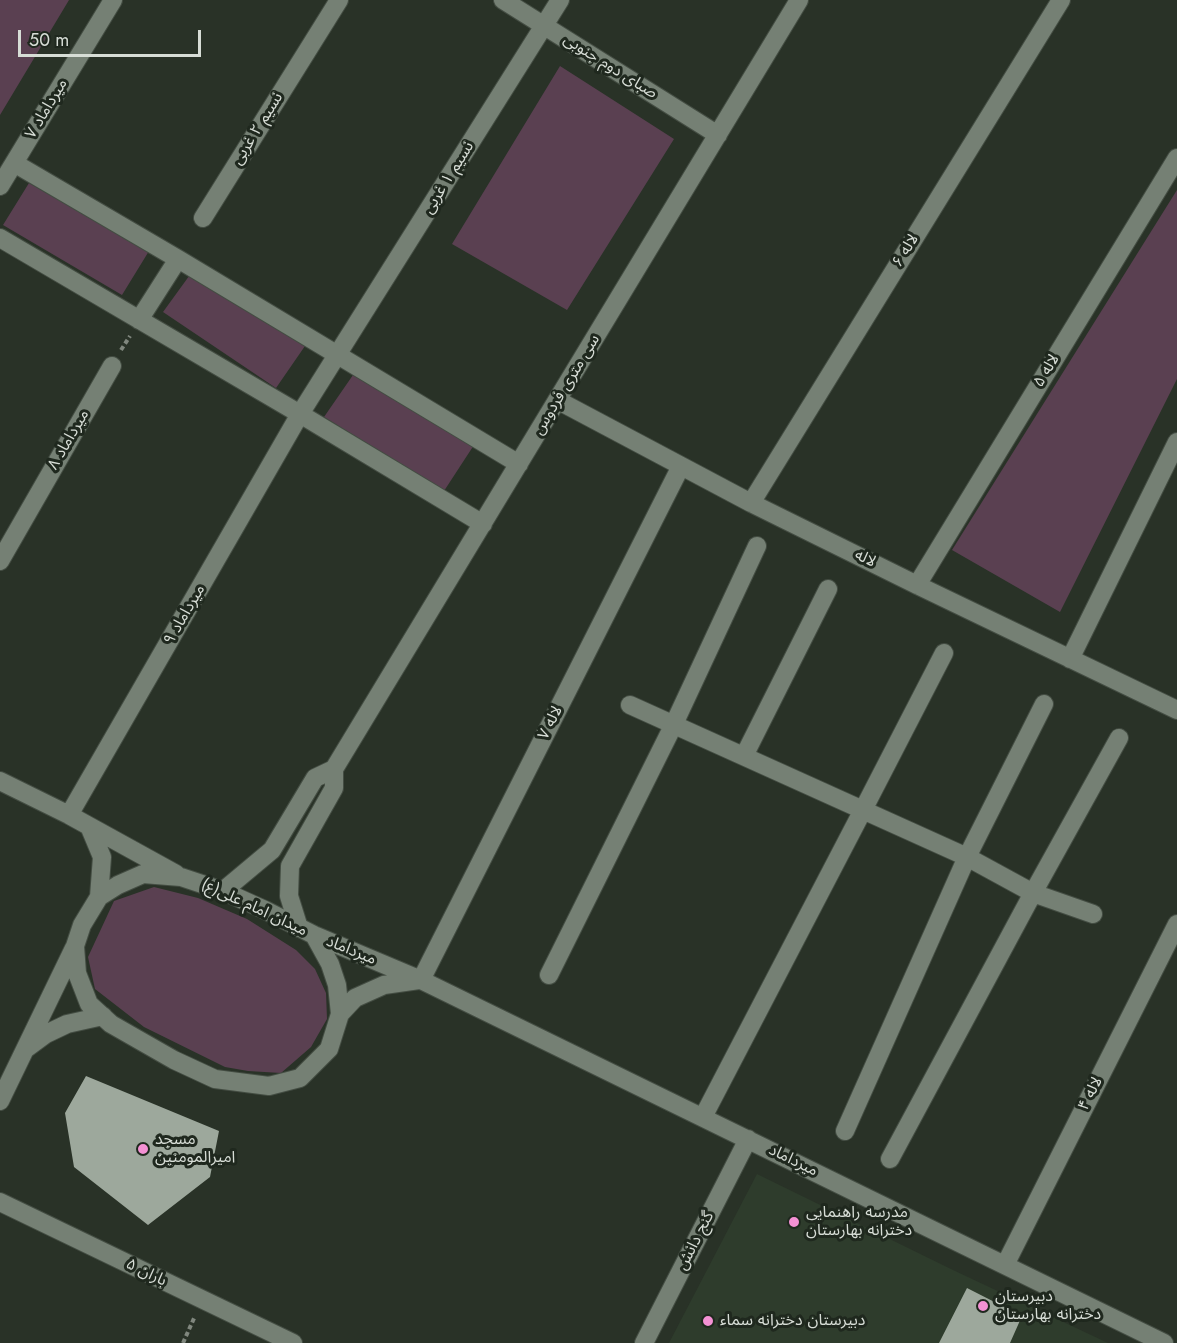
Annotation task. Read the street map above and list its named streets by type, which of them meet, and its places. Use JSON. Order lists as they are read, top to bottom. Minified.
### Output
{"streets":{"street":["صبای دوم جنوبی","میرداماد ۷","نسیم ۲ غربی","نسیم ۱ غربی","لاله ۶","لاله ۵","سی متری فردوس","میرداماد ۸","لاله","میرداماد ۹","لاله ۷","میدان امام علی(ع)","میرداماد","لاله ۴","گنج دانش","باران ۵"]},"crossings":[["صبای دوم جنوبی","نسیم ۱ غربی"],["صبای دوم جنوبی","سی متری فردوس"],["نسیم ۱ غربی","میرداماد ۹"],["لاله ۶","لاله"],["لاله ۵","لاله"],["سی متری فردوس","لاله"],["لاله","لاله ۷"],["لاله ۷","میرداماد"],["میدان امام علی(ع)","میرداماد"],["میرداماد","لاله ۴"],["میرداماد","گنج دانش"]],"places":["مسجد امیرالمومنین","مدرسه راهنمایی دخترانه بهارستان","دبیرستان دخترانه بهارستان","دبیرستان دخترانه سماء"],"scale_bar":"50 m"}
